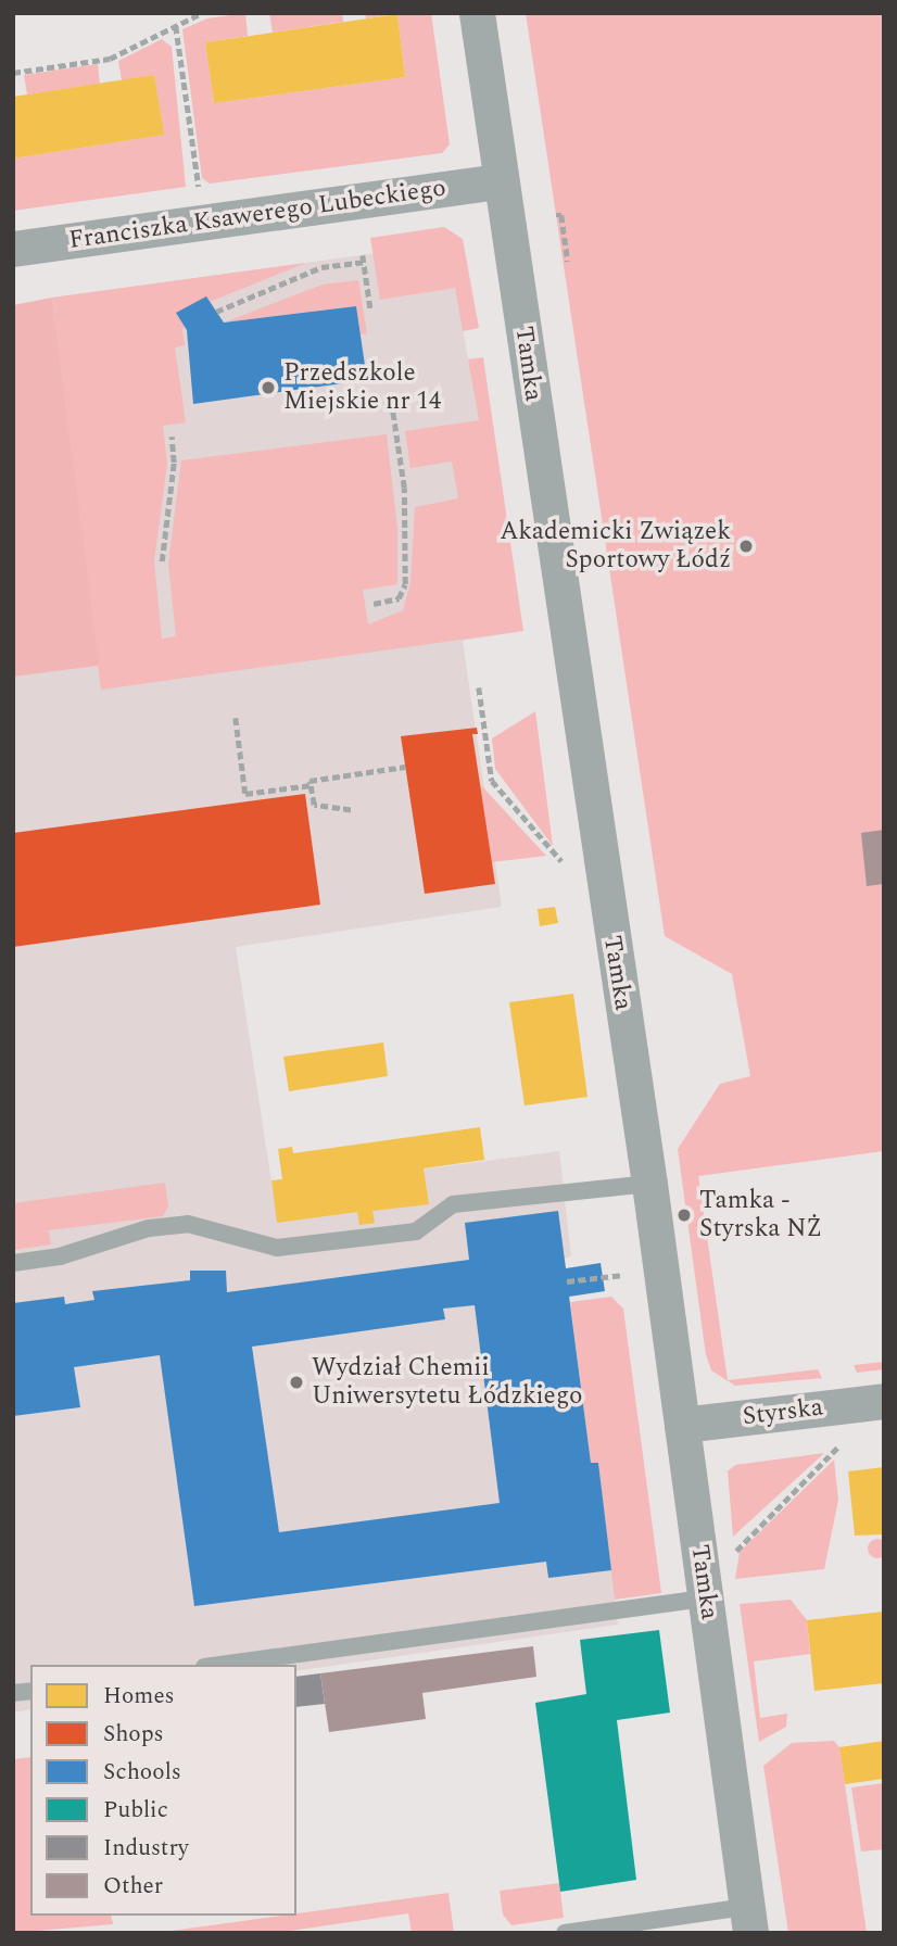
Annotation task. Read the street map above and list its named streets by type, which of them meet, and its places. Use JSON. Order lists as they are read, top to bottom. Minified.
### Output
{"streets":{"street":["Franciszka Ksawerego Lubeckiego","Tamka","Styrska"]},"crossings":[["Franciszka Ksawerego Lubeckiego","Tamka"],["Tamka","Styrska"]],"places":["Przedszkole Miejskie nr 14","Akademicki Związek Sportowy Łódź","Tamka - Styrska NŻ","Wydział Chemii Uniwersytetu Łódzkiego"],"legend":["Homes","Shops","Schools","Public","Industry","Other"]}
